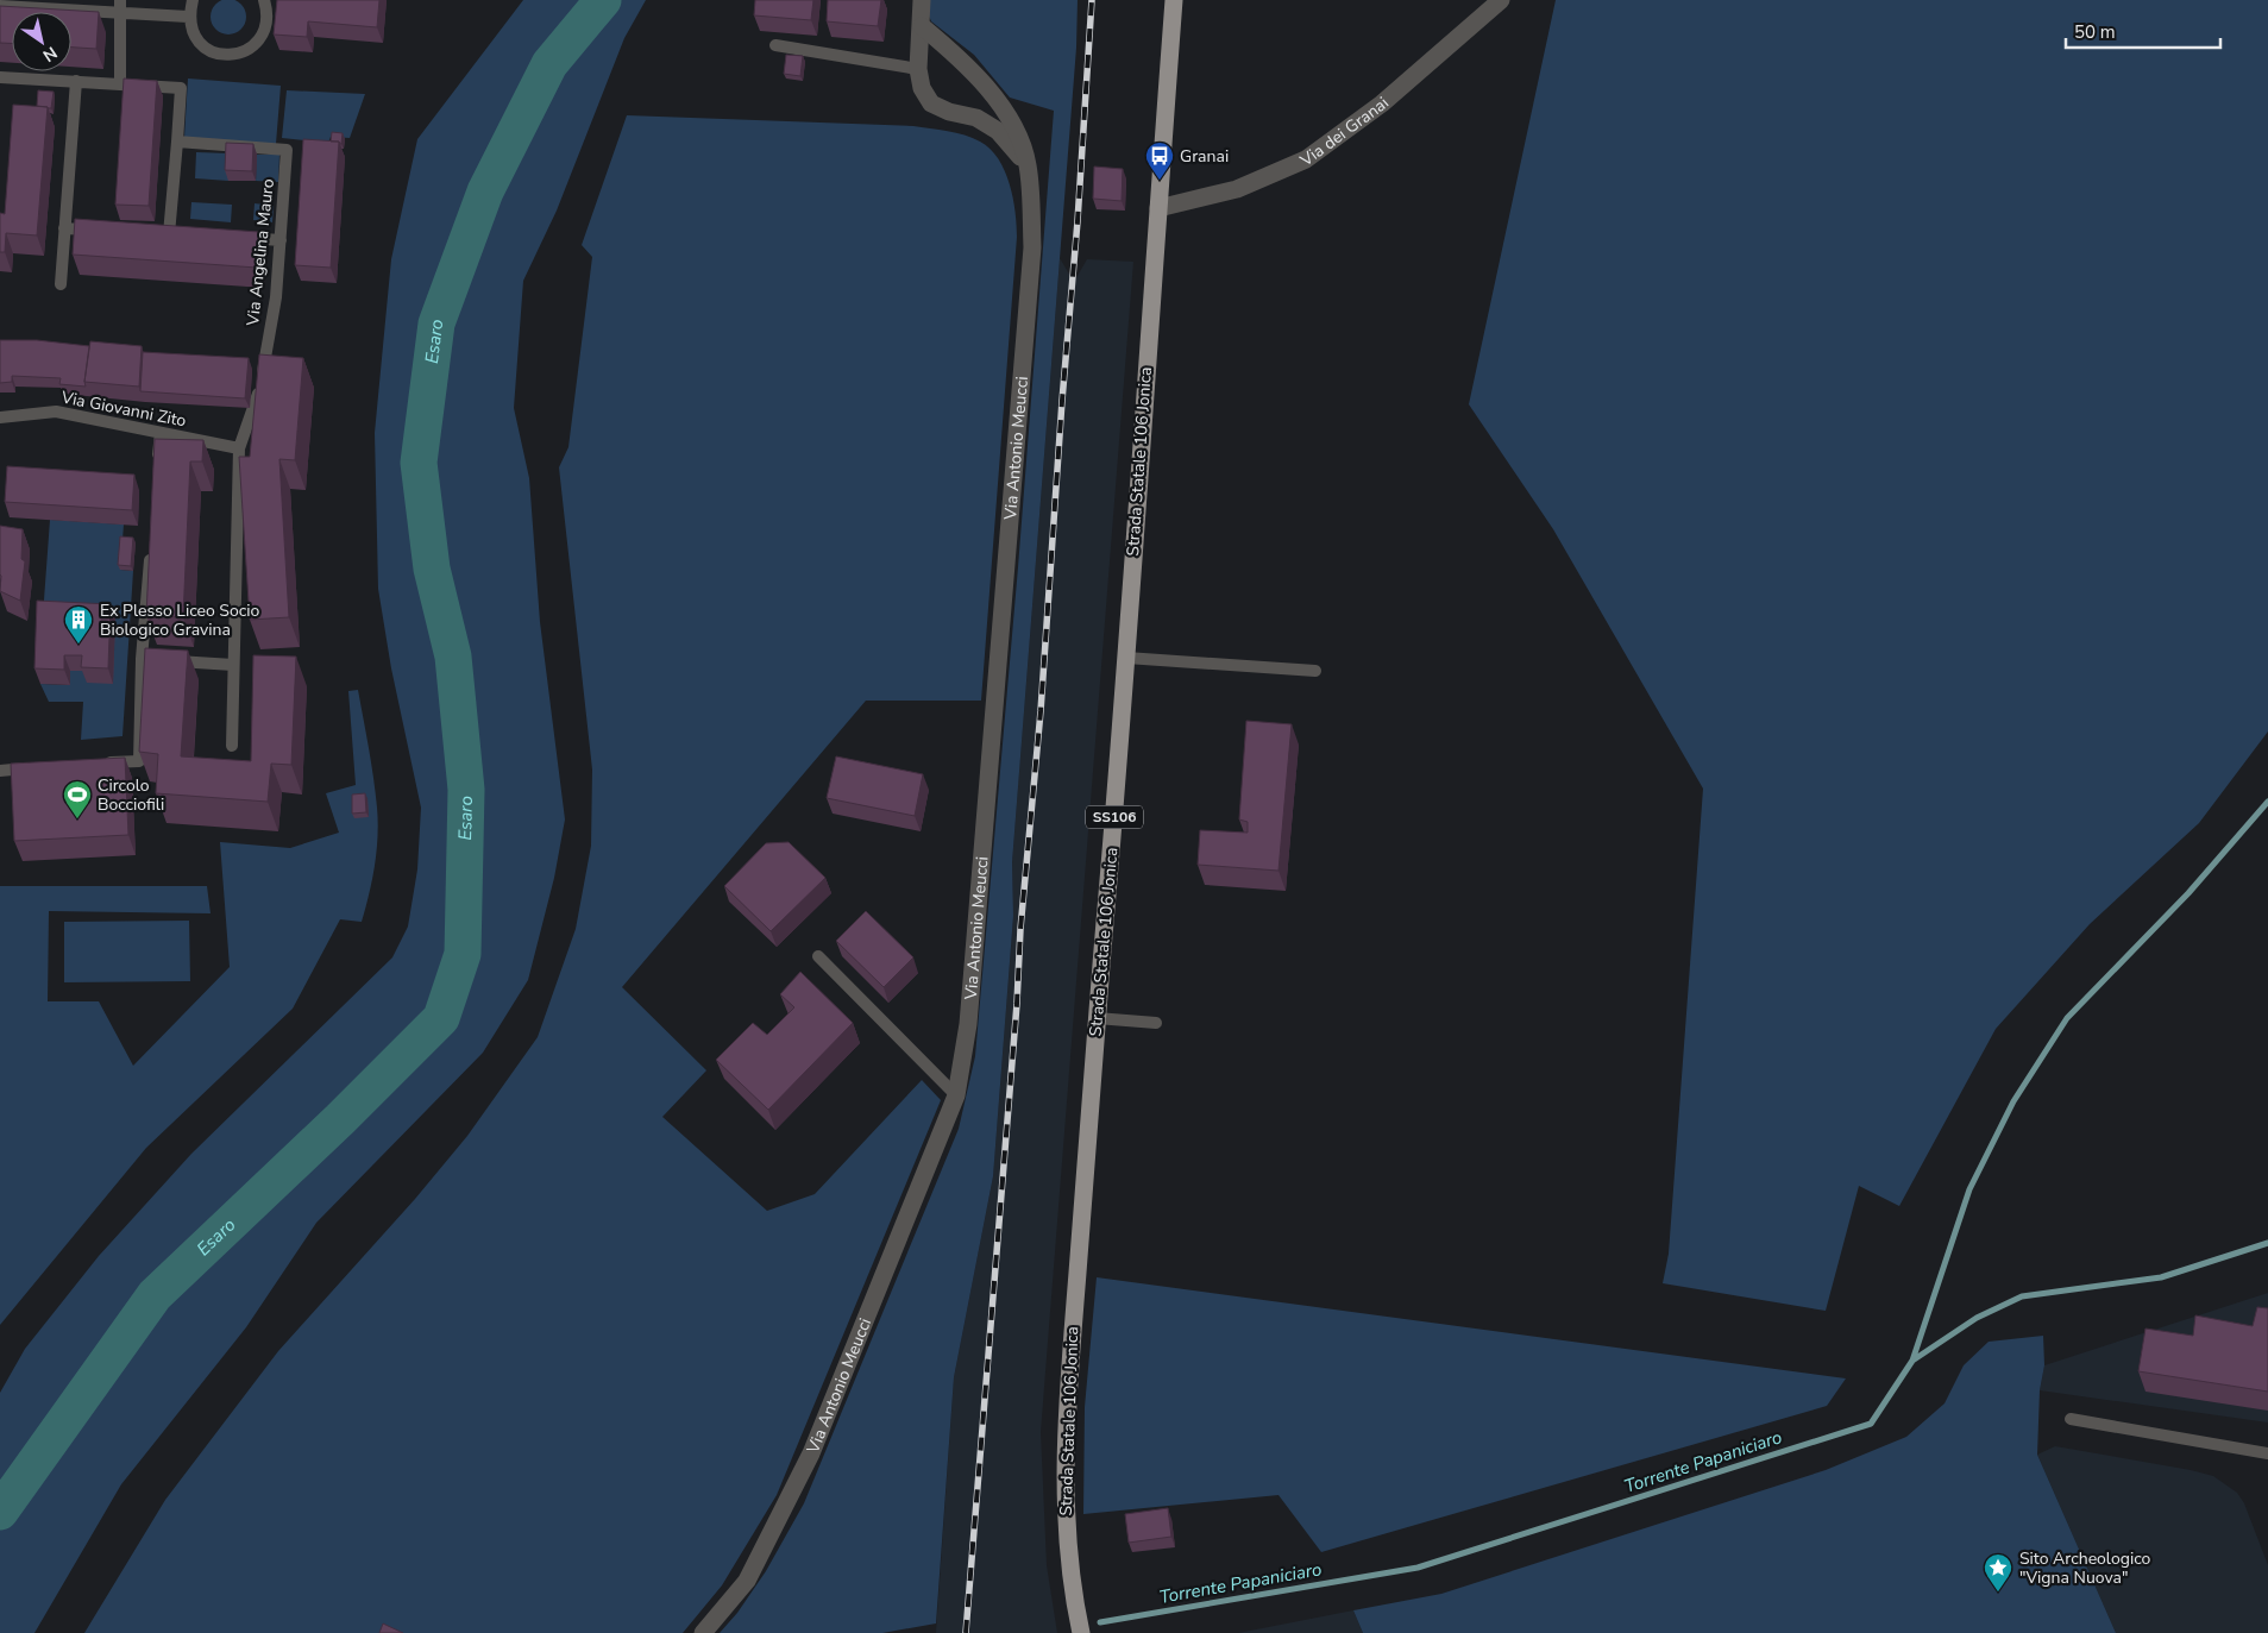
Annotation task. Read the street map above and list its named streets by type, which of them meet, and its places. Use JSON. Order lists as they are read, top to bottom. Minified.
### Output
{"streets":{"main road":["Strada Statale 106 Jonica","SS106"],"street":["Via dei Granai","Via Antonio Meucci"],"lane":["Via Angelina Mauro","Via Giovanni Zito"]},"crossings":[["Via dei Granai","Strada Statale 106 Jonica"],["Via Angelina Mauro","Via Giovanni Zito"]],"water":["Esaro","Torrente Papaniciaro"],"places":{"bus stop":["Granai"],"building":["Ex Plesso Liceo Socio Biologico Gravina"],"sports":["Circolo Bocciofili"],"place":["Sito Archeologico \"Vigna Nuova\""]},"scale_bar":"50 m","north":"bottom right"}
